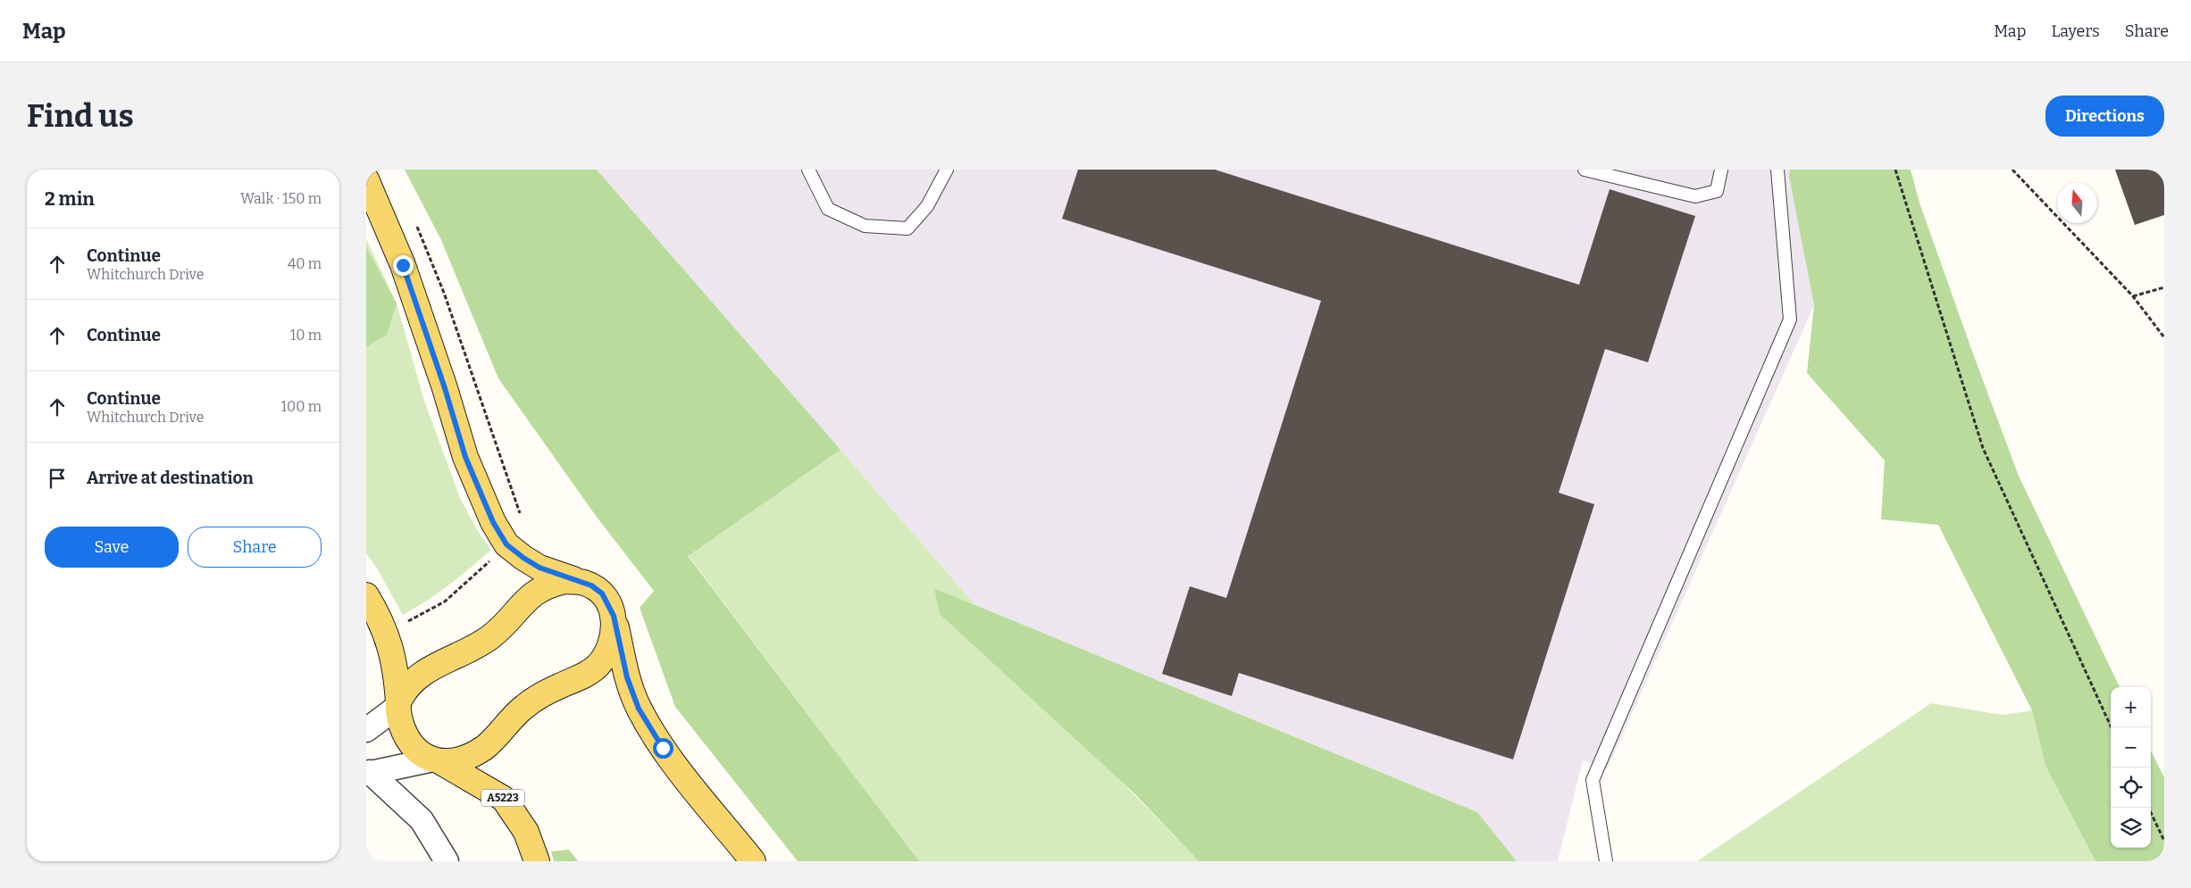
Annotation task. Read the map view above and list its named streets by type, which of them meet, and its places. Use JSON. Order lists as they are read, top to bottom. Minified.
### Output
{"streets":{"main road":["A5223"]},"north":"top","page":{"header":"Map","nav":["Map","Layers","Share"],"buttons":["Directions",["Save","Share"]],"title":"Find us","heading":["2 min","Walk · 150 m"],"list":[["Continue","Whitchurch Drive","40 m"],["Continue","10 m"],["Continue","Whitchurch Drive","100 m"],"Arrive at destination"],"map_buttons":["+","−"]}}
